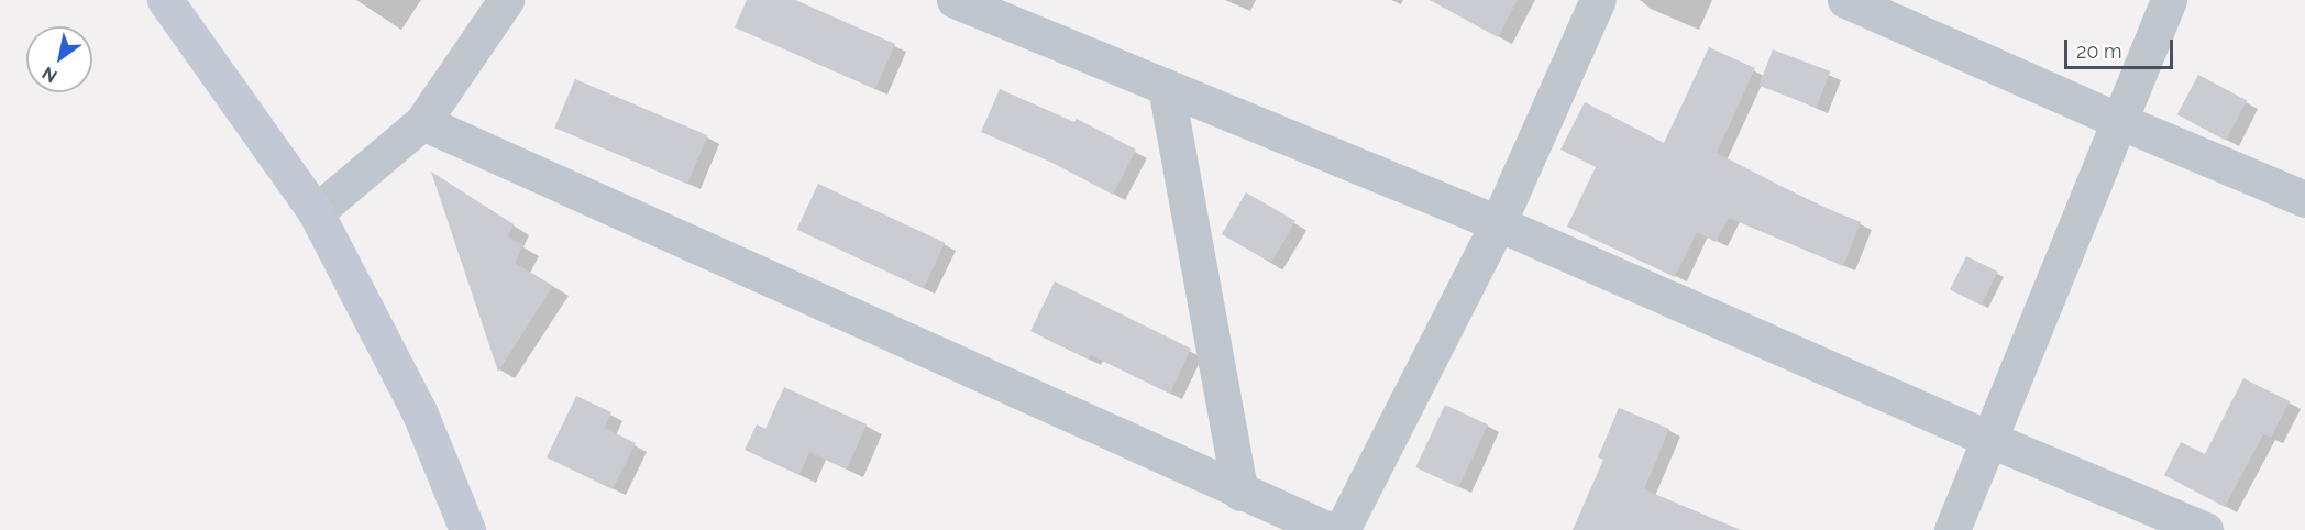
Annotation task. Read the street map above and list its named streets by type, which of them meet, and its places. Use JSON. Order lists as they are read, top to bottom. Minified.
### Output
{"scale_bar":"20 m","north":"bottom left"}
